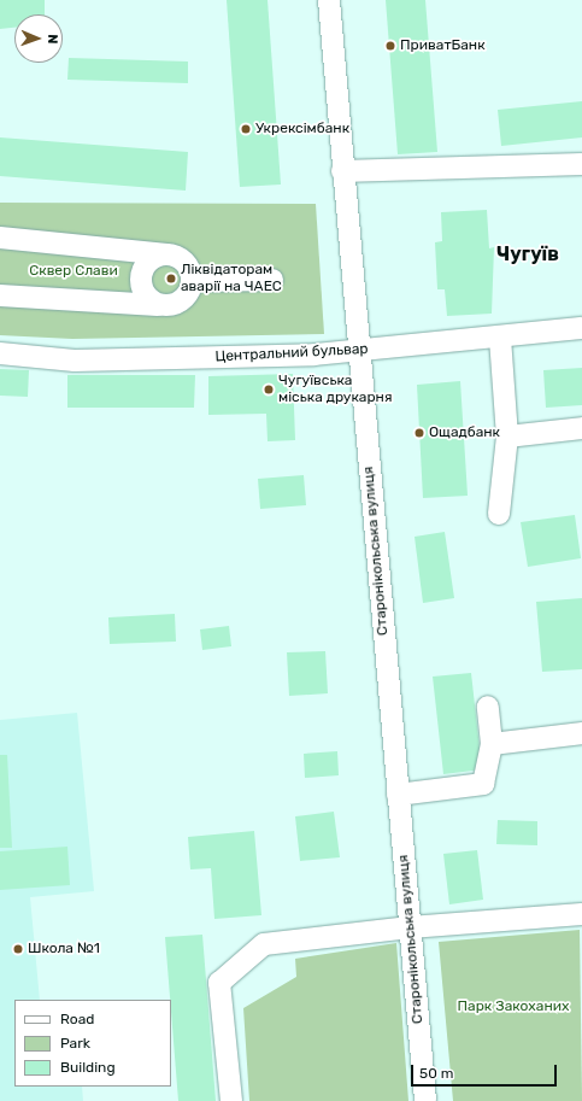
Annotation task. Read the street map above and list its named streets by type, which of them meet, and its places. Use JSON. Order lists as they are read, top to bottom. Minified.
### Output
{"streets":{"street":["Центральний бульвар","Старонікольська вулиця"]},"crossings":[["Центральний бульвар","Старонікольська вулиця"]],"districts":["Чугуїв"],"parks":["Сквер Слави","Парк Закоханих"],"places":["ПриватБанк","Укрексімбанк","Ліквідаторам аварії на ЧАЕС","Чугуївська міська друкарня","Ощадбанк","Школа №1"],"legend":["Road","Park","Building"],"scale_bar":"50 m","north":"right"}
